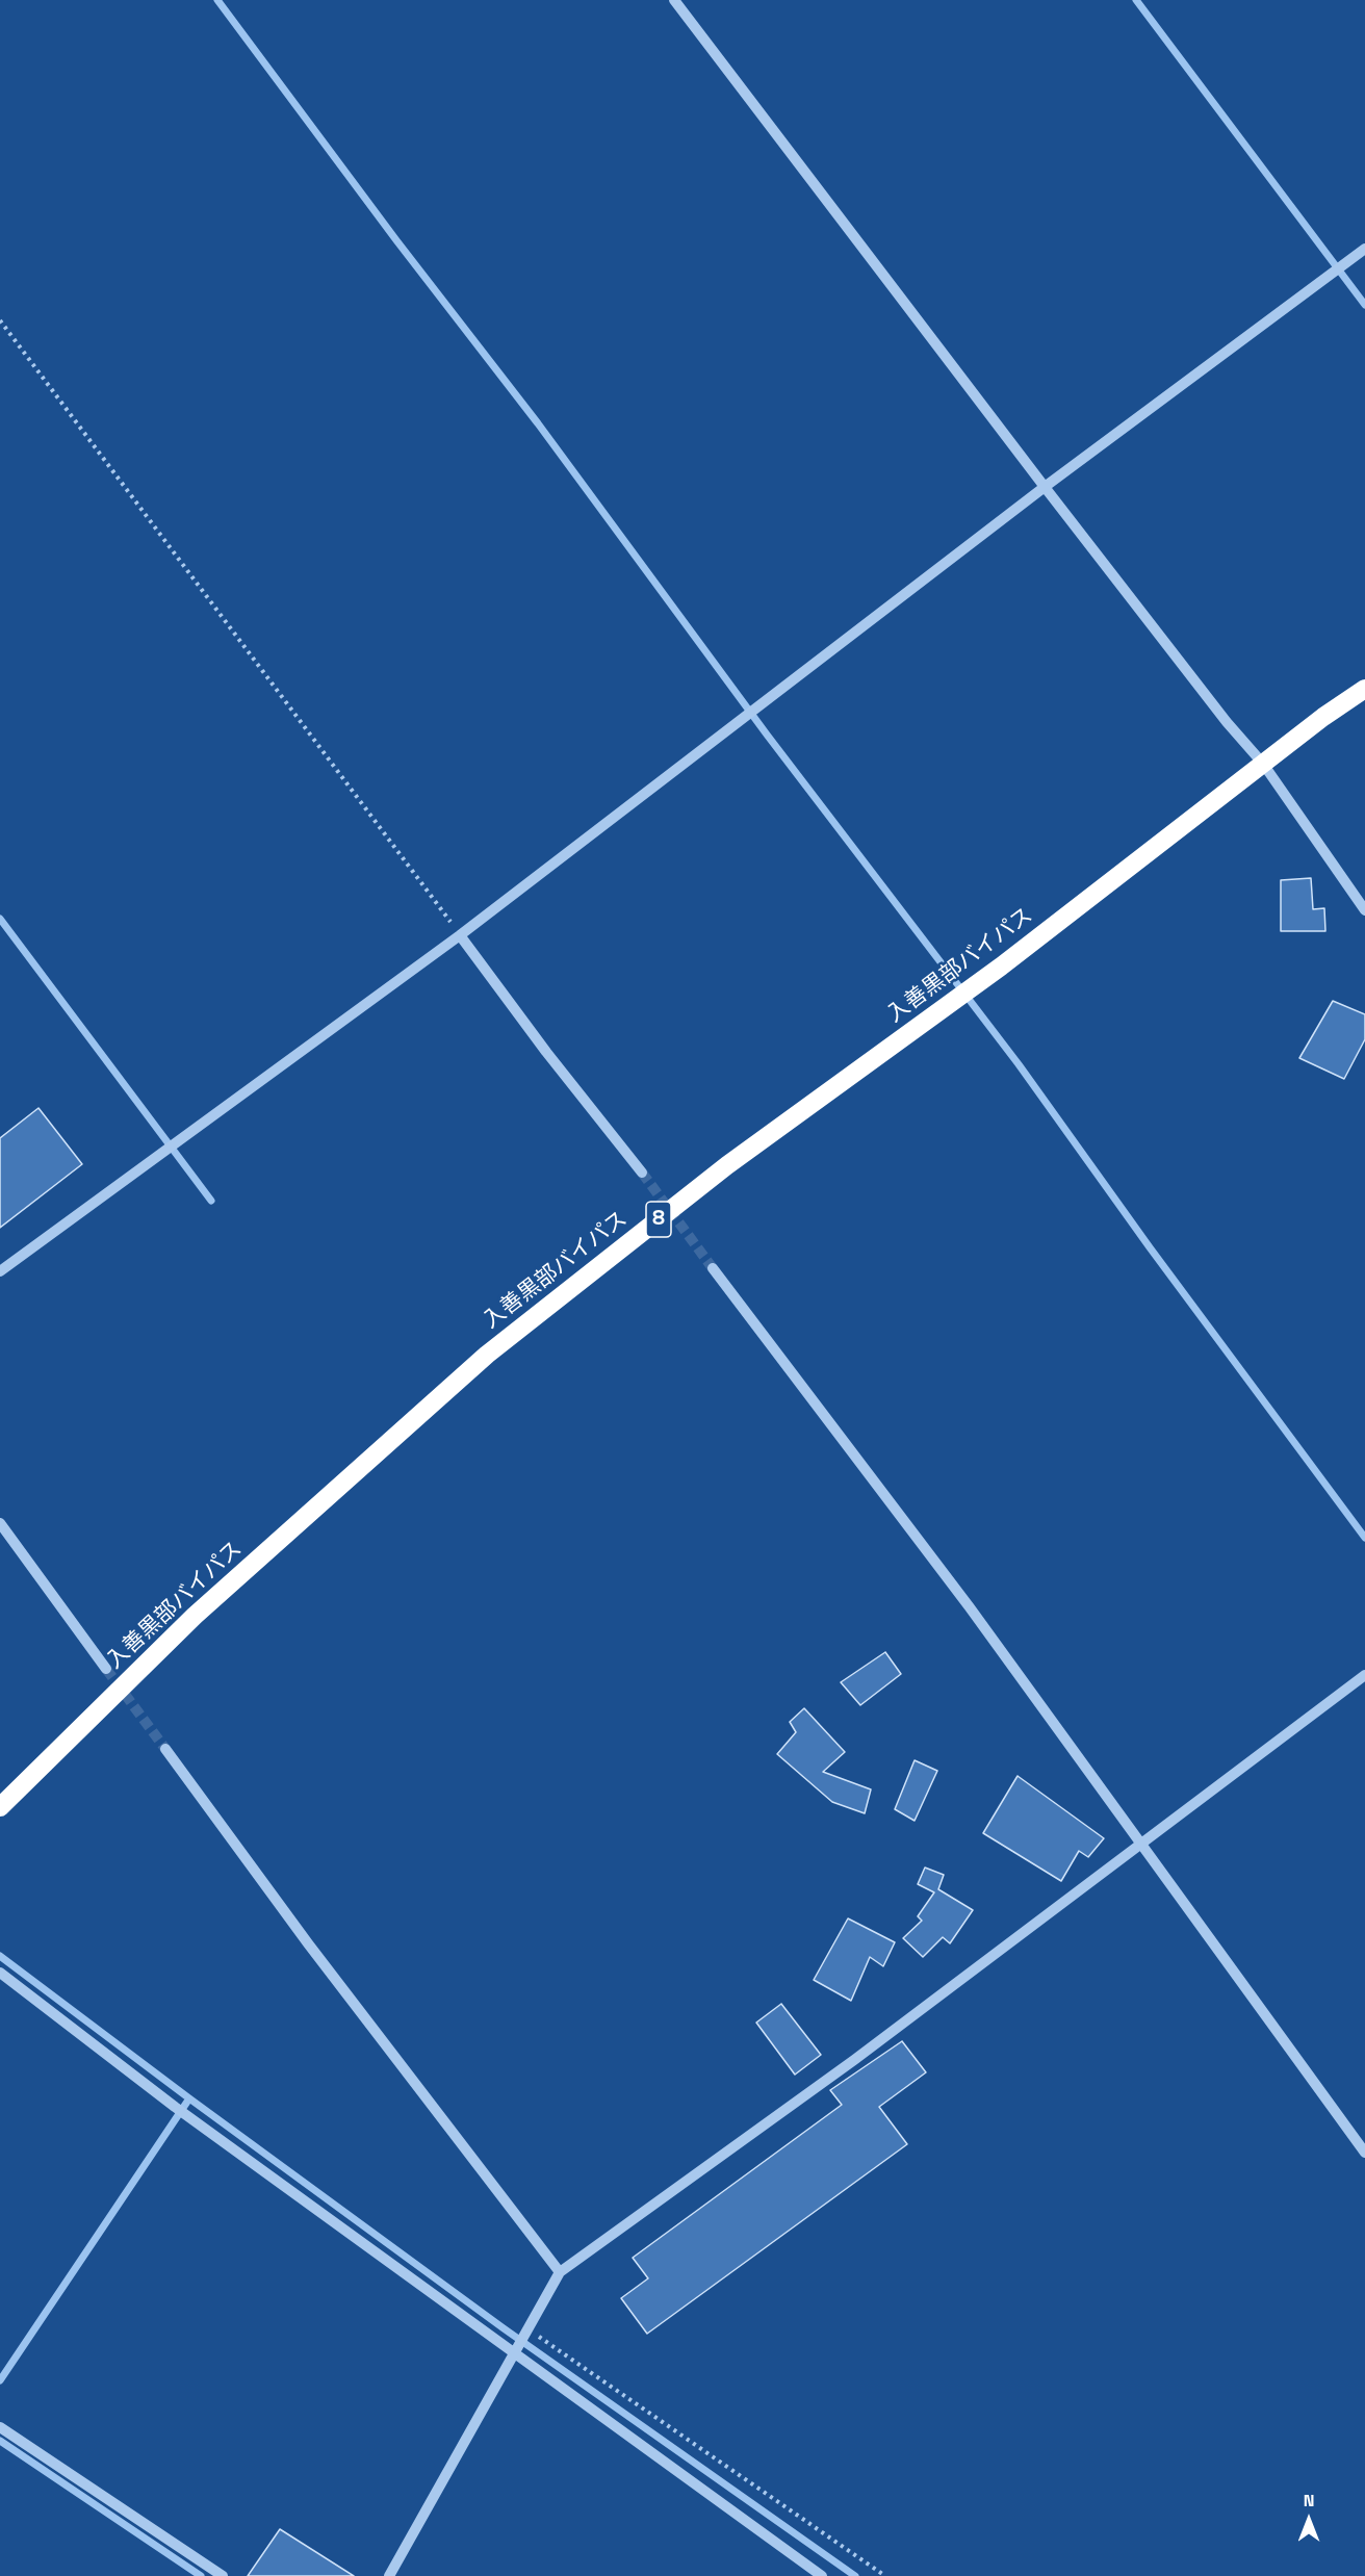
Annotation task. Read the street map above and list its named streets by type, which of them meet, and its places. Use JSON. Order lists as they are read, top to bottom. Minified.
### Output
{"streets":{"highway":["入善黒部バイパス","8"]},"north":"top"}
